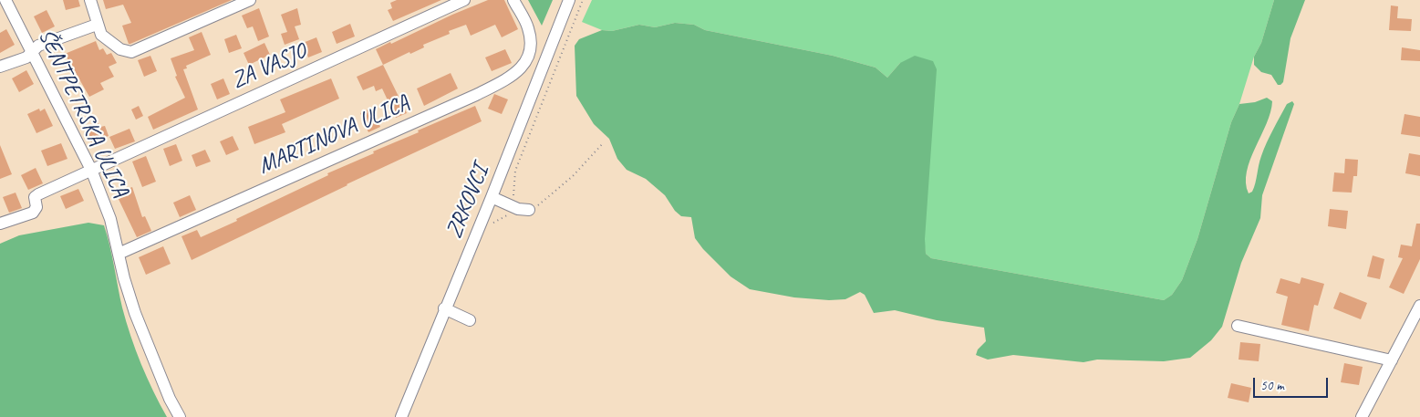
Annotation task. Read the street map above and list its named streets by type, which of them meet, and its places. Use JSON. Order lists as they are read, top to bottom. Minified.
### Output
{"streets":{"street":["ZA VASJO","ŠENTPETRSKA ULICA","MARTINOVA ULICA","ZRKOVCI"]},"crossings":[["ZA VASJO","ŠENTPETRSKA ULICA"],["ŠENTPETRSKA ULICA","MARTINOVA ULICA"]],"scale_bar":"50 m"}
